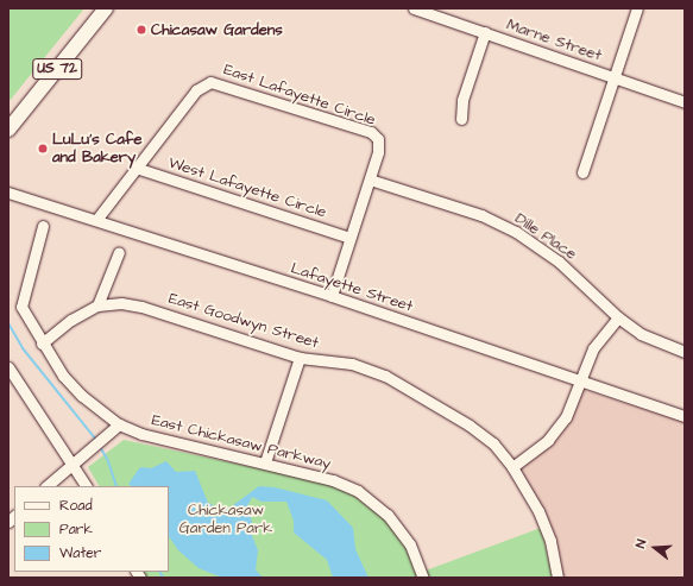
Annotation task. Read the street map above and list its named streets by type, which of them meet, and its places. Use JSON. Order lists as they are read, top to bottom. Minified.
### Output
{"streets":{"main road":["US 72"],"street":["Marne Street","East Lafayette Circle","West Lafayette Circle","Dille Place","Lafayette Street","East Goodwyn Street","East Chickasaw Parkway"]},"crossings":[["East Lafayette Circle","West Lafayette Circle"],["East Lafayette Circle","Dille Place"]],"parks":["Chickasaw Garden Park"],"places":["Chicasaw Gardens","LuLu's Cafe and Bakery"],"legend":["Road","Park","Water"],"north":"left"}
